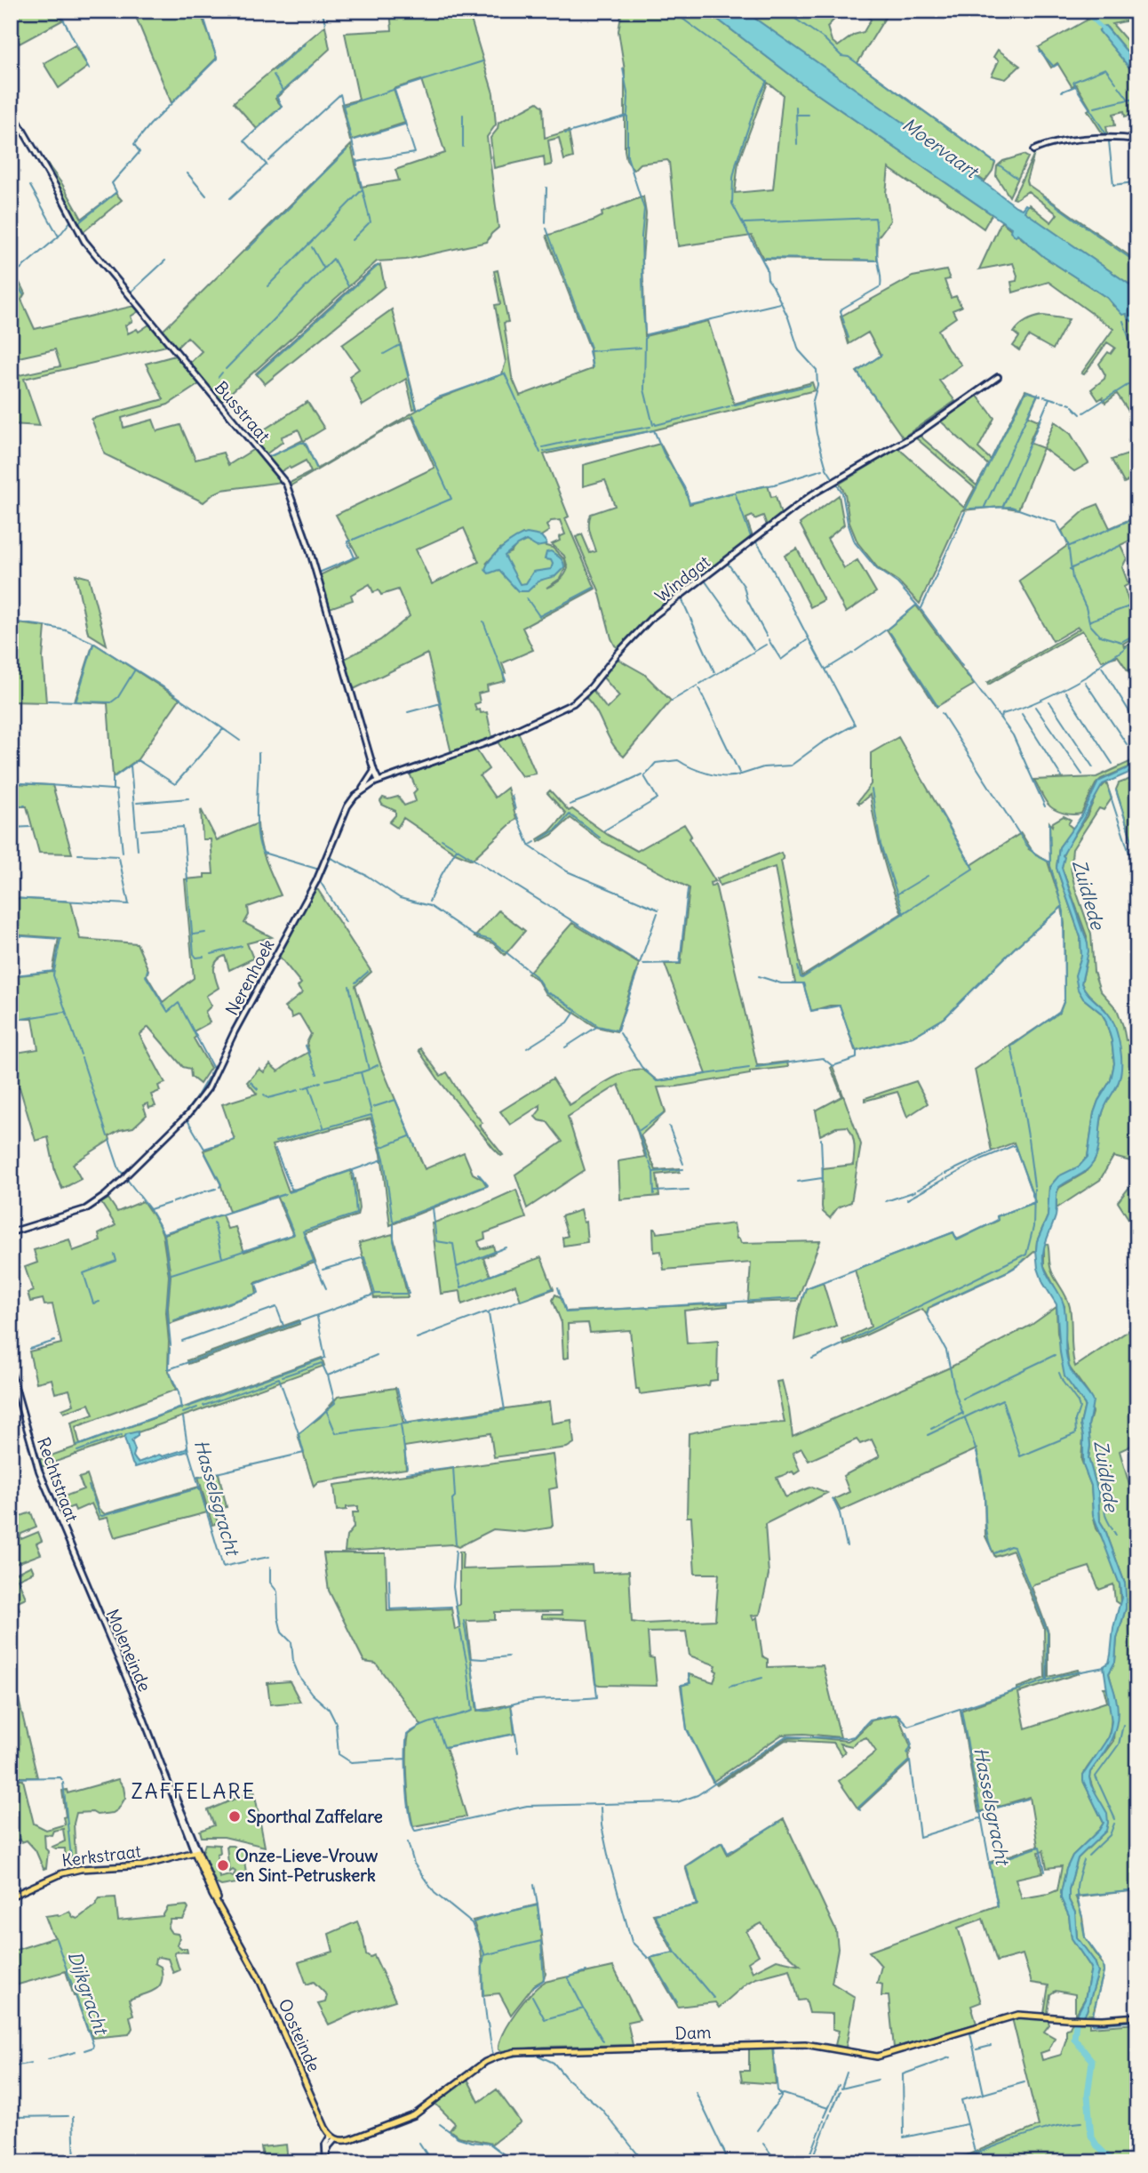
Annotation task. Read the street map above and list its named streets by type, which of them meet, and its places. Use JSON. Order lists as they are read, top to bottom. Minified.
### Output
{"streets":{"main road":["Kerkstraat","Dam","Oosteinde"],"street":["Busstraat","Windgat","Nerenhoek","Rechtstraat","Moleneinde"]},"crossings":[["Busstraat","Windgat"],["Busstraat","Nerenhoek"],["Windgat","Nerenhoek"],["Rechtstraat","Moleneinde"],["Moleneinde","Kerkstraat"],["Moleneinde","Oosteinde"],["Kerkstraat","Oosteinde"],["Dam","Oosteinde"]],"districts":["ZAFFELARE"],"water":["Moervaart","Zuidlede","Hasselsgracht","Dijkgracht"],"places":["Sporthal Zaffelare","Onze-Lieve-Vrouw en Sint-Petruskerk"]}
